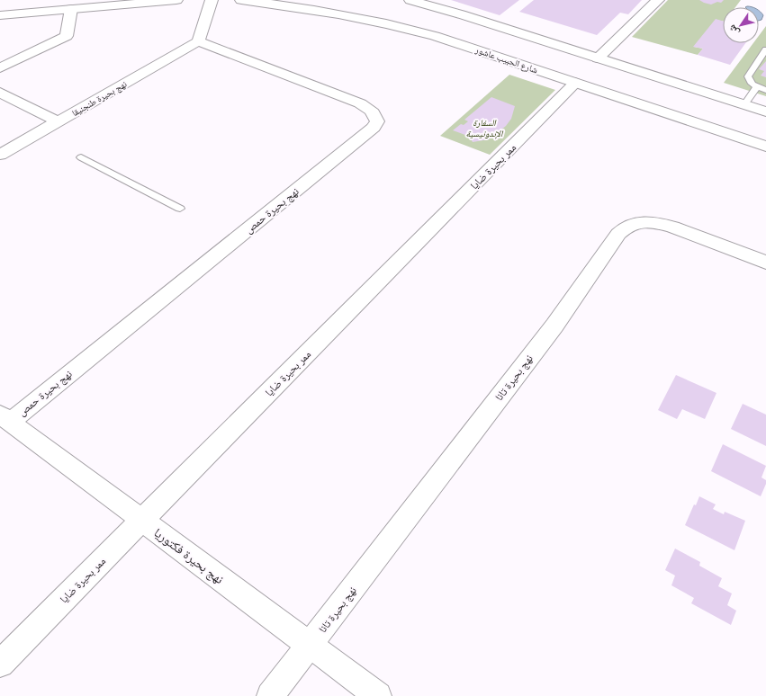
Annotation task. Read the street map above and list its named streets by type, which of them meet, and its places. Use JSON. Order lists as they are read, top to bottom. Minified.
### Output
{"streets":{"street":["شارع الحبيب عاشور","نهج بحيرة طنجنيقا","ممر بحيرة ضايا","نهج بحيرة حمص","نهج بحيرة تانا","نهج بحيرة فكتوريا"]},"crossings":[["شارع الحبيب عاشور","ممر بحيرة ضايا"],["نهج بحيرة طنجنيقا","نهج بحيرة حمص"],["ممر بحيرة ضايا","نهج بحيرة فكتوريا"],["نهج بحيرة حمص","نهج بحيرة فكتوريا"],["نهج بحيرة تانا","نهج بحيرة فكتوريا"]],"parks":["السفارة الإندونيسية"],"north":"bottom left"}
